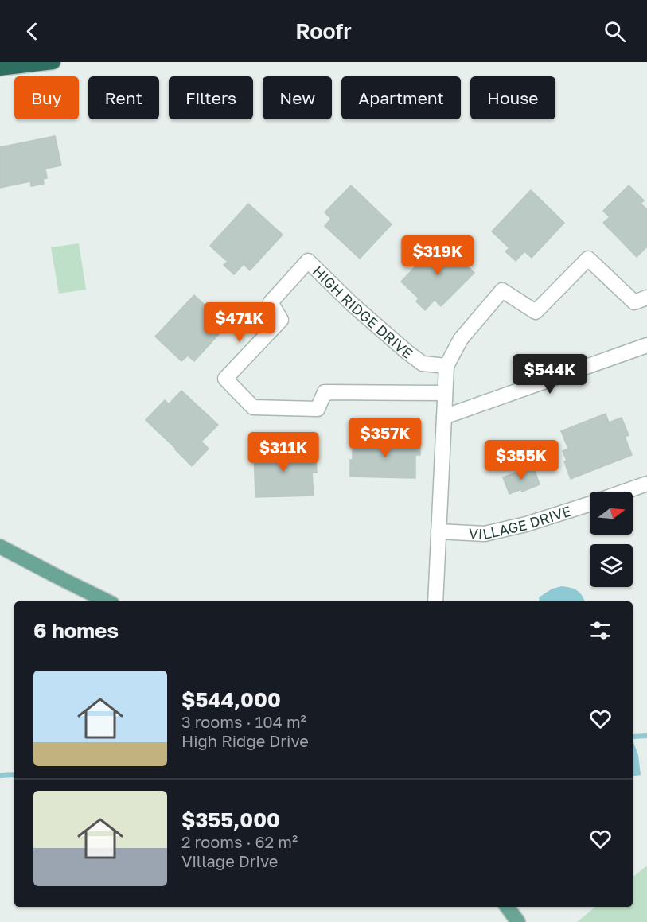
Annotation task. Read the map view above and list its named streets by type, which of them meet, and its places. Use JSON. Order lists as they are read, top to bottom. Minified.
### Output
{"streets":{"street":["HIGH RIDGE DRIVE","VILLAGE DRIVE"]},"north":"right","page":{"header":"Roofr","chip":["Buy","Rent","Filters","New","Apartment","House"],"price":["$319K","$471K","$544K","$357K","$311K","$355K"],"heading":"6 homes","list":[{"name":"$544,000","note":"3 rooms · 104 m² · High Ridge Drive"},{"name":"$355,000","note":"2 rooms · 62 m² · Village Drive"}]}}
